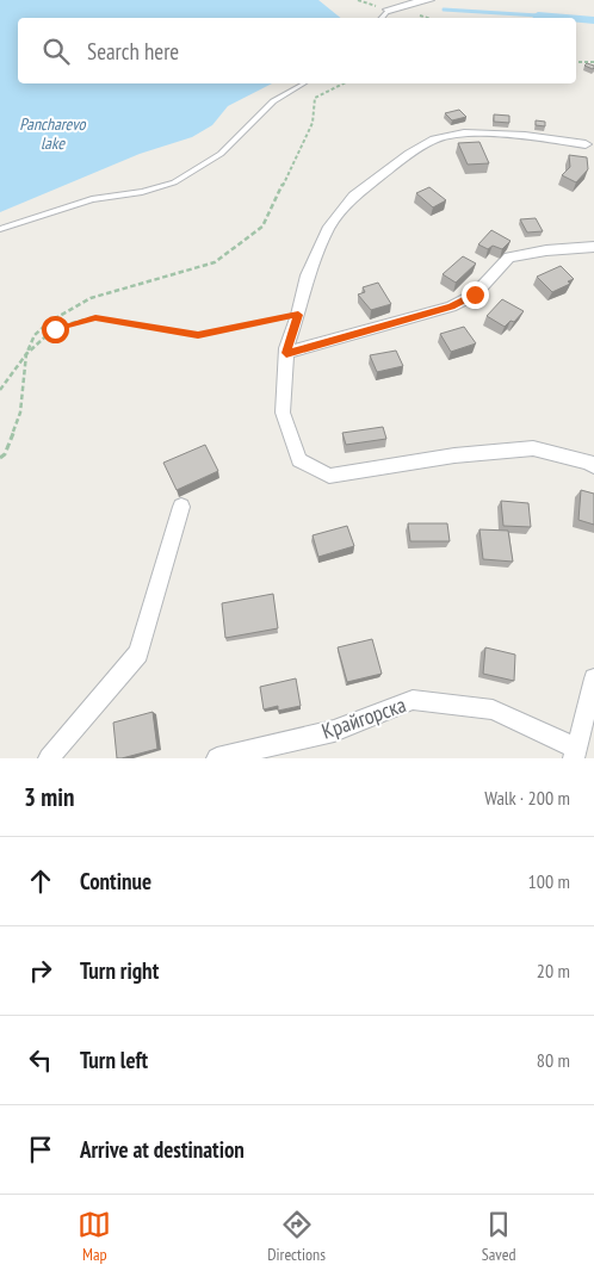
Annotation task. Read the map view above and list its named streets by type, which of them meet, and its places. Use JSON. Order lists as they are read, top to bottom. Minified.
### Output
{"streets":{"street":["Крайгорска"]},"water":["Pancharevo lake"],"page":{"search":"Search here","heading":["3 min","Walk · 200 m"],"list":[["Continue","100 m"],["Turn right","20 m"],["Turn left","80 m"],"Arrive at destination"],"nav":["Map","Directions","Saved"]}}
